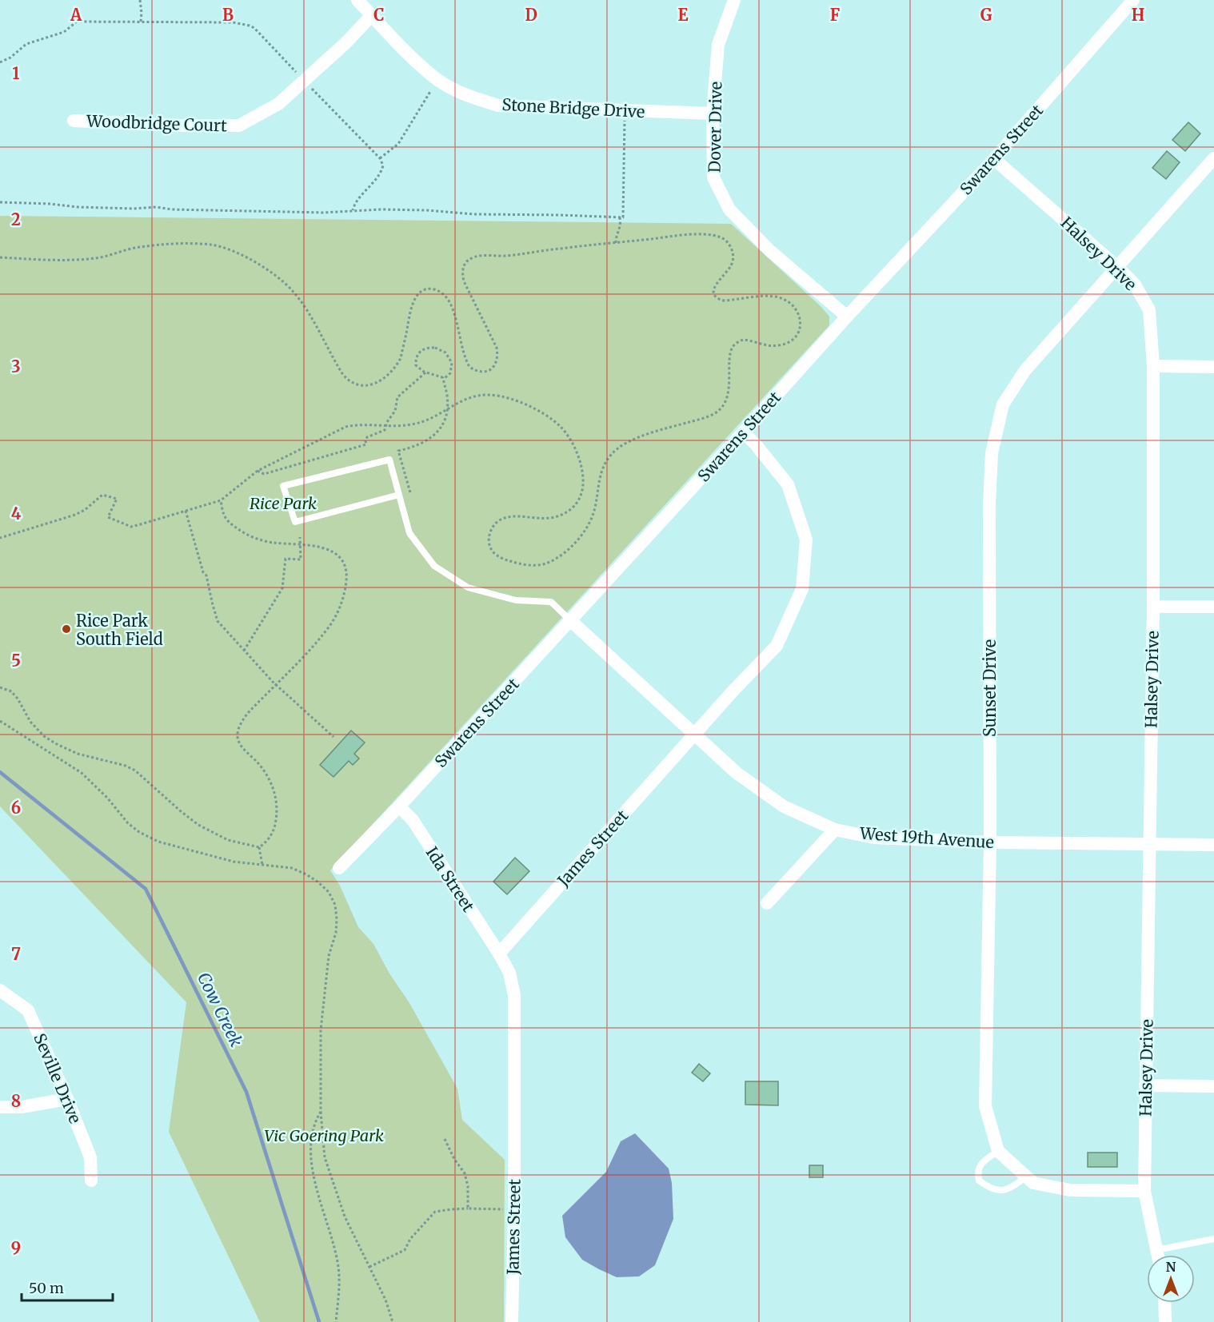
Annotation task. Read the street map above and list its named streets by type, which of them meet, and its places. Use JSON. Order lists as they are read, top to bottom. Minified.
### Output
{"streets":{"street":["Stone Bridge Drive","Woodbridge Court","Dover Drive","Swarens Street","Halsey Drive","Sunset Drive","West 19th Avenue","James Street","Ida Street","Seville Drive"]},"crossings":[["Stone Bridge Drive","Woodbridge Court"],["Stone Bridge Drive","Dover Drive"],["Dover Drive","Swarens Street"],["Swarens Street","Halsey Drive"],["Swarens Street","West 19th Avenue"],["Swarens Street","James Street"],["Swarens Street","Ida Street"],["Halsey Drive","Sunset Drive"],["Halsey Drive","West 19th Avenue"],["Sunset Drive","West 19th Avenue"],["West 19th Avenue","James Street"],["James Street","Ida Street"]],"water":["Cow Creek"],"parks":["Rice Park","Vic Goering Park"],"places":["Rice Park South Field"],"scale_bar":"50 m","north":"top","grid":{"columns":["A","B","C","D","E","F","G","H"],"rows":["1","2","3","4","5","6","7","8","9"]}}
